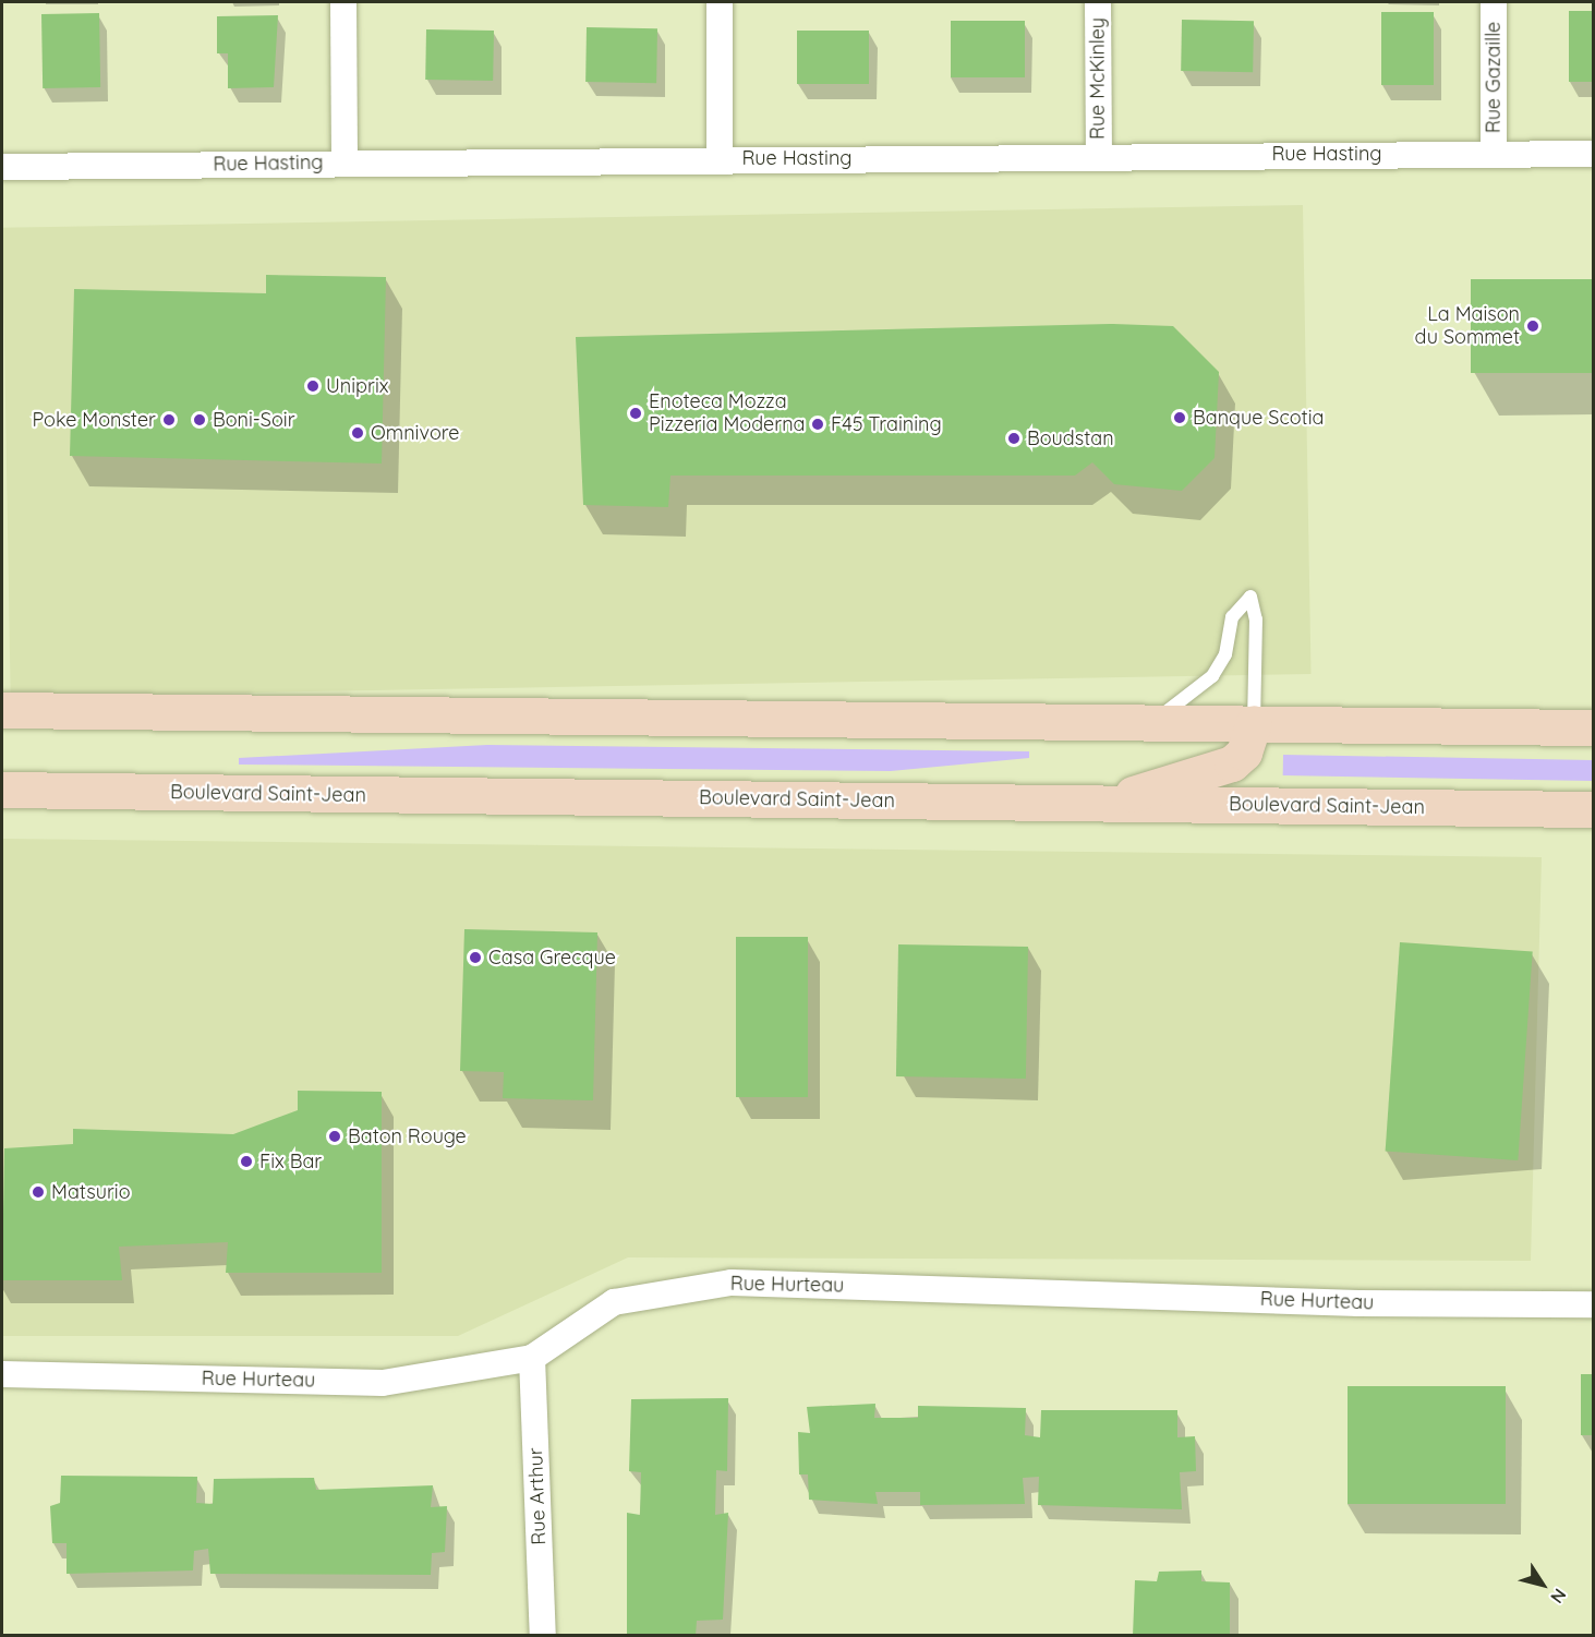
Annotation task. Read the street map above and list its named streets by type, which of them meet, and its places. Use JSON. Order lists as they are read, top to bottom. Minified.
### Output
{"streets":{"main road":["Boulevard Saint-Jean"],"street":["Rue Gazaille","Rue McKinley","Rue Hasting","Rue Hurteau","Rue Arthur"]},"crossings":[["Rue Gazaille","Rue Hasting"],["Rue McKinley","Rue Hasting"],["Rue Hurteau","Rue Arthur"]],"places":["La Maison du Sommet","Uniprix","Enoteca Mozza Pizzeria Moderna","Banque Scotia","Poke Monster","Boni-Soir","F45 Training","Omnivore","Boudstan","Casa Grecque","Baton Rouge","Fix Bar","Matsurio"],"north":"bottom right"}
